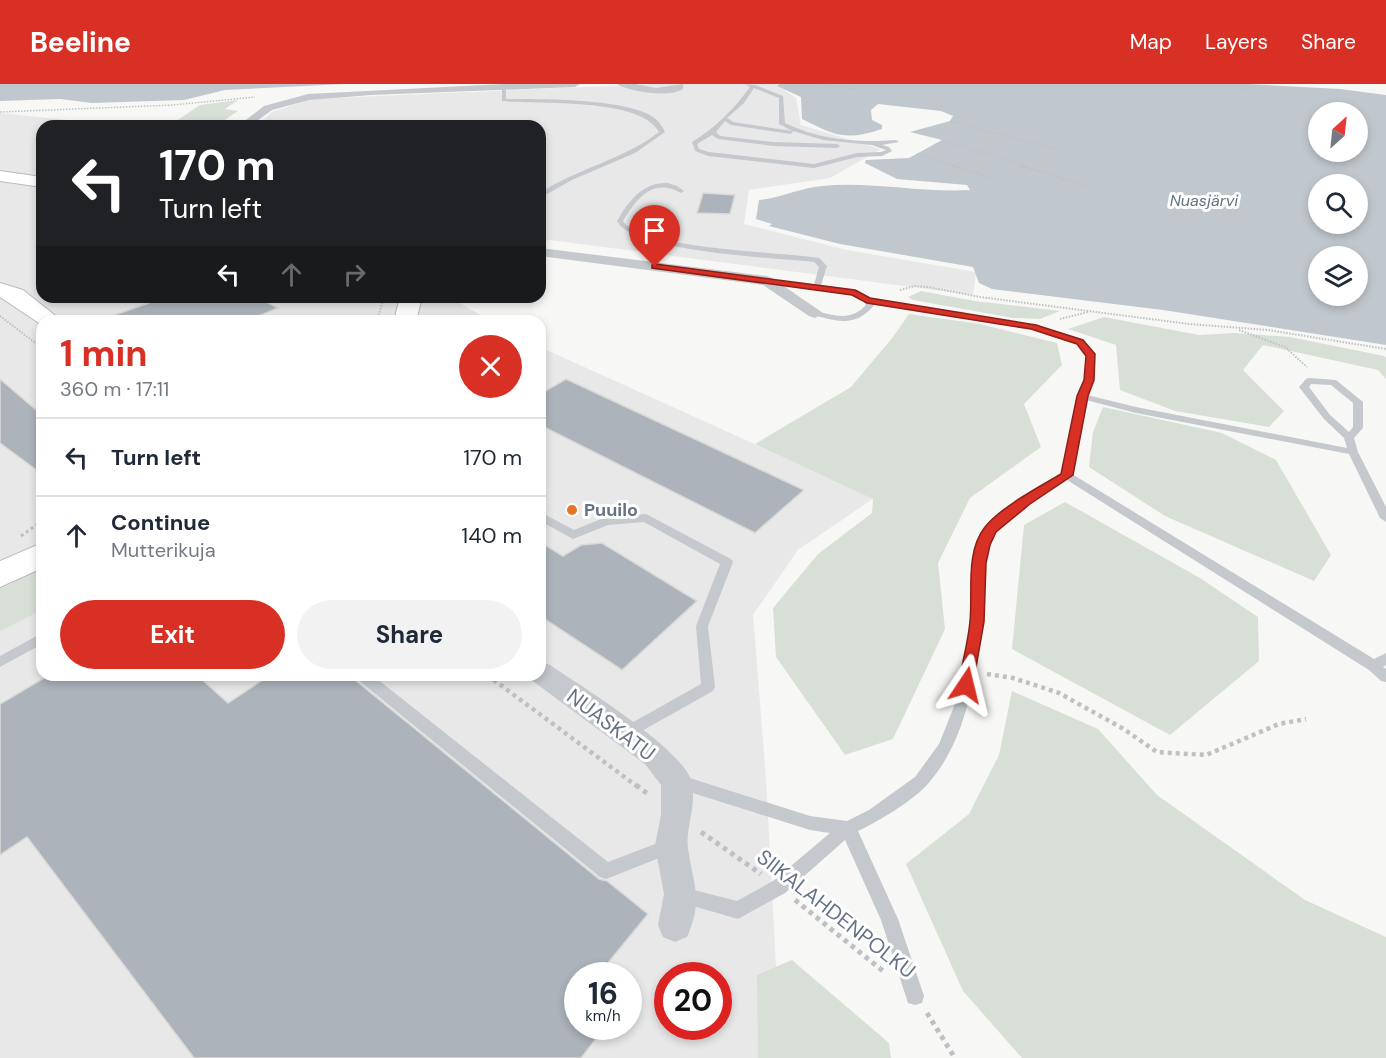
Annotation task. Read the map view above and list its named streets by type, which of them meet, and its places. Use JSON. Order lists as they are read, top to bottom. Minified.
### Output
{"streets":{"street":["NUASKATU"],"path":["SIIKALAHDENPOLKU"]},"water":["Nuasjärvi"],"places":["Puuilo"],"north":"top right","page":{"header":"Beeline","nav":["Map","Layers","Share"],"turn":["170 m","Turn left"],"heading":["1 min","360 m · 17:11"],"list":[{"name":"Turn left","value":"170 m"},{"name":"Continue","note":"Mutterikuja","value":"140 m"}],"buttons":["Exit","Share"],"speed":"16 km/h","limit":"20"}}
